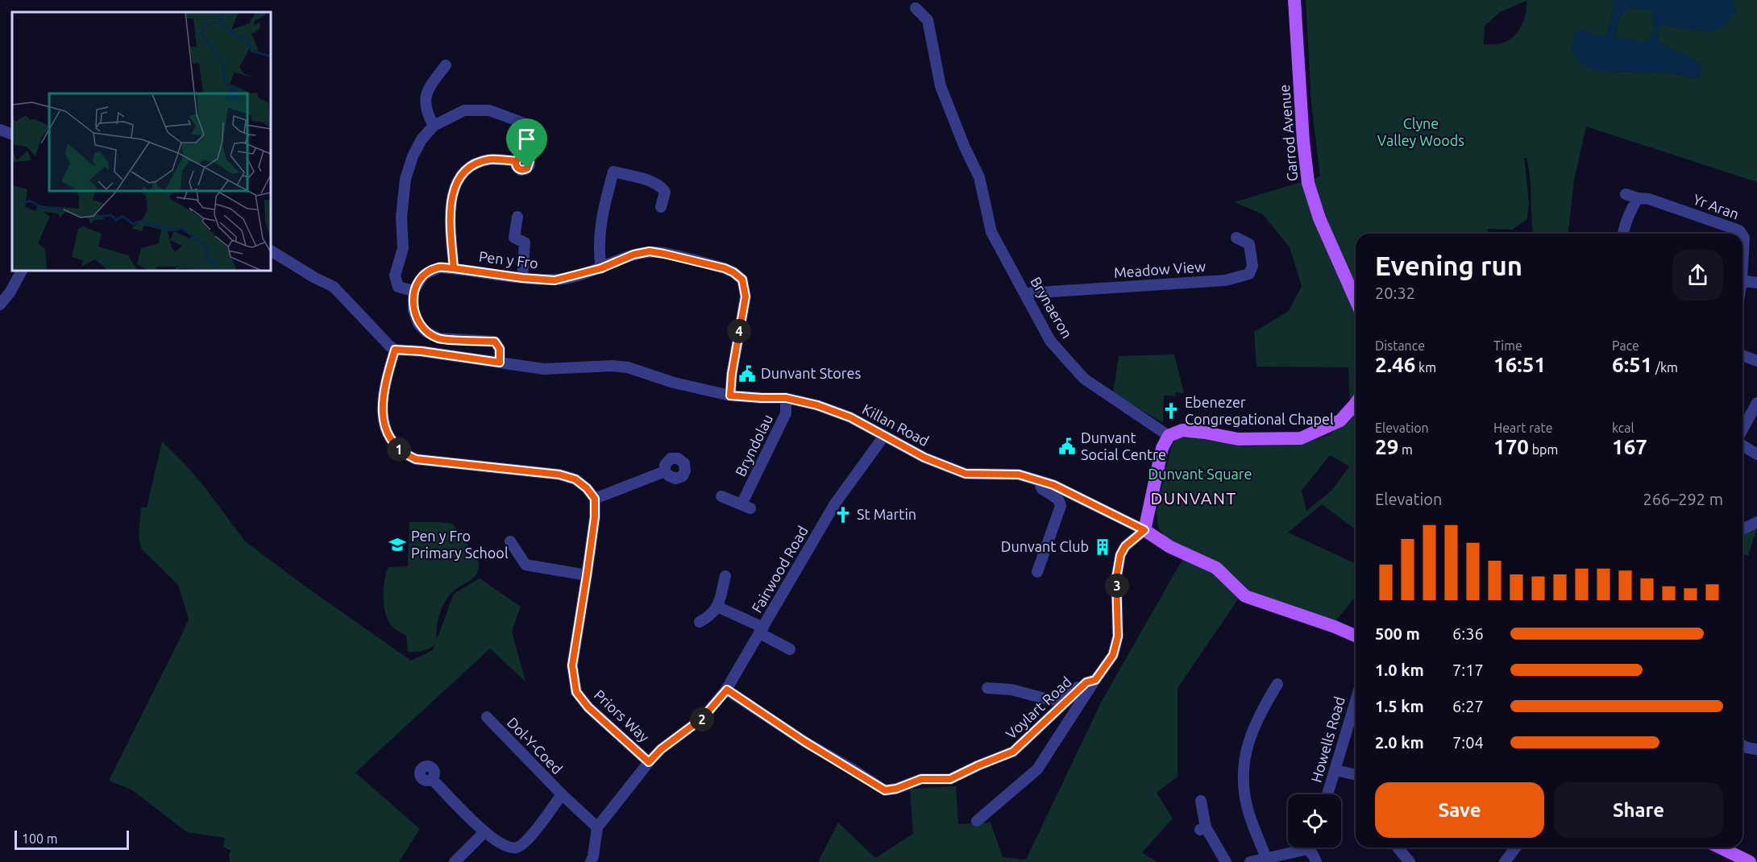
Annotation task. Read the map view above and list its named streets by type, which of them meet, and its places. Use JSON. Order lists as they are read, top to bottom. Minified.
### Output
{"streets":{"main road":["Garrod Avenue"],"street":["Yr Aran","Pen y Fro","Meadow View","Brynaeron","Killan Road","Bryndolau","Fairwood Road","Voylart Road","Priors Way","Howells Road","Dol-Y-Coed"]},"crossings":[["Pen y Fro","Killan Road"],["Meadow View","Brynaeron"],["Killan Road","Bryndolau"],["Killan Road","Fairwood Road"],["Killan Road","Voylart Road"],["Fairwood Road","Voylart Road"],["Fairwood Road","Priors Way"],["Fairwood Road","Dol-Y-Coed"]],"districts":["DUNVANT"],"parks":["Clyne Valley Woods","Dunvant Square"],"places":{"public building":["Dunvant Stores","Dunvant Social Centre"],"church":["Ebenezer Congregational Chapel","St Martin"],"school or university":["Pen y Fro Primary School"],"building":["Dunvant Club"]},"scale_bar":"100 m","page":{"heading":["Evening run","20:32"],"stats":[["Distance","2.46 km"],["Time","16:51"],["Pace","6:51 /km"],["Elevation","29 m"],["Heart rate","170 bpm"],["kcal","167"]],"pins":["4","1","3","2"],"chart":["Elevation","266–292 m"],"list":[{"name":"500 m","note":"6:36"},{"name":"1.0 km","note":"7:17"},{"name":"1.5 km","note":"6:27"},{"name":"2.0 km","note":"7:04"}],"buttons":["Save","Share"],"scale":"100 m"}}
